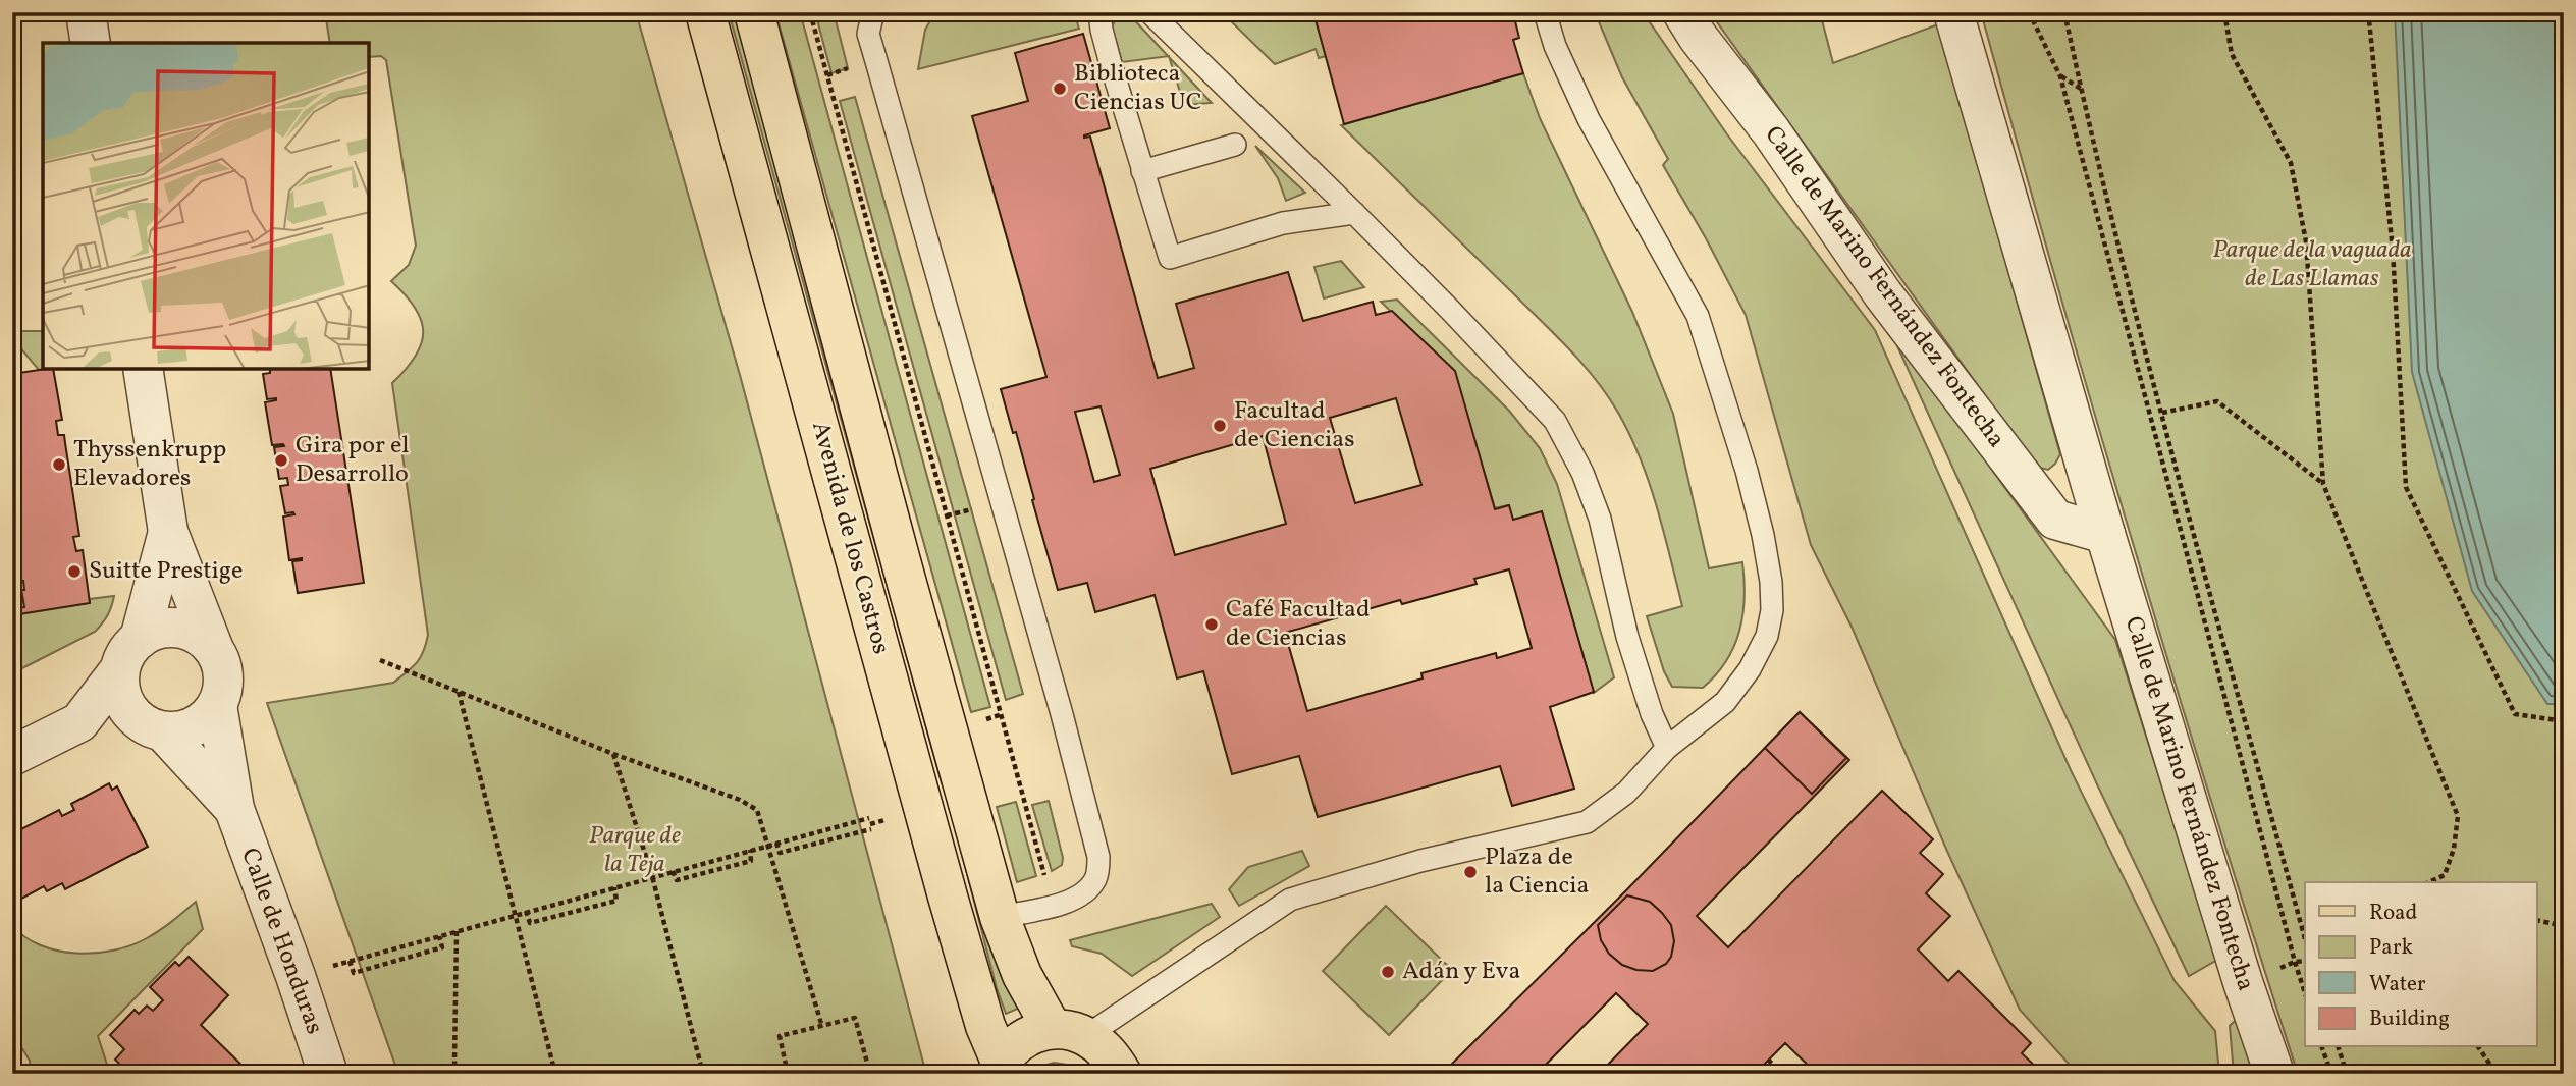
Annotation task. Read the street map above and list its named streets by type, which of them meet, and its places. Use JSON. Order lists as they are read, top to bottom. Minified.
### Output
{"streets":{"main road":["Avenida de los Castros"],"street":["Calle de Marino Fernández Fontecha","Calle de Honduras"]},"parks":["Parque de la vaguada de Las Llamas","Parque de la Teja"],"places":["Biblioteca Ciencias UC","Facultad de Ciencias","Gira por el Desarrollo","Thyssenkrupp Elevadores","Suitte Prestige","Café Facultad de Ciencias","Plaza de la Ciencia","Adán y Eva"],"legend":["Road","Park","Water","Building"]}
